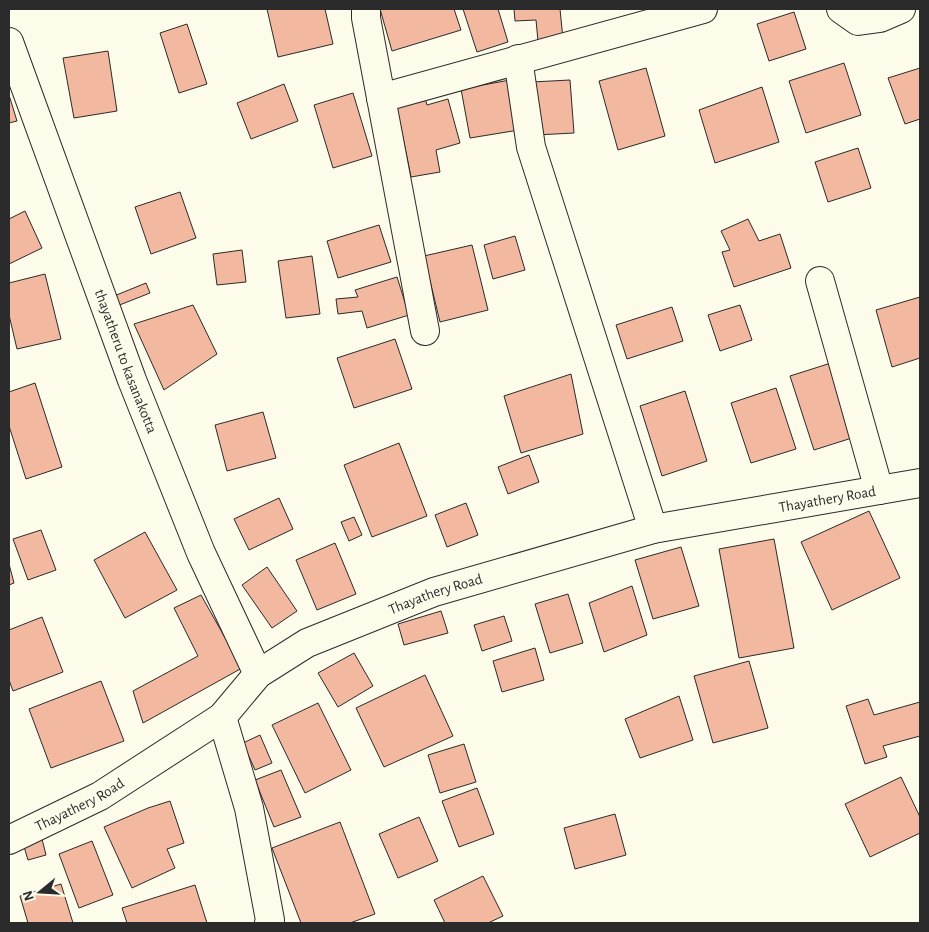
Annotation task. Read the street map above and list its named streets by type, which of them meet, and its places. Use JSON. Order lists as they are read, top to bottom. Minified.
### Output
{"streets":{"street":["thayatheru to kasanakotta","Thayathery Road"]},"crossings":[["thayatheru to kasanakotta","Thayathery Road"]],"north":"left"}
